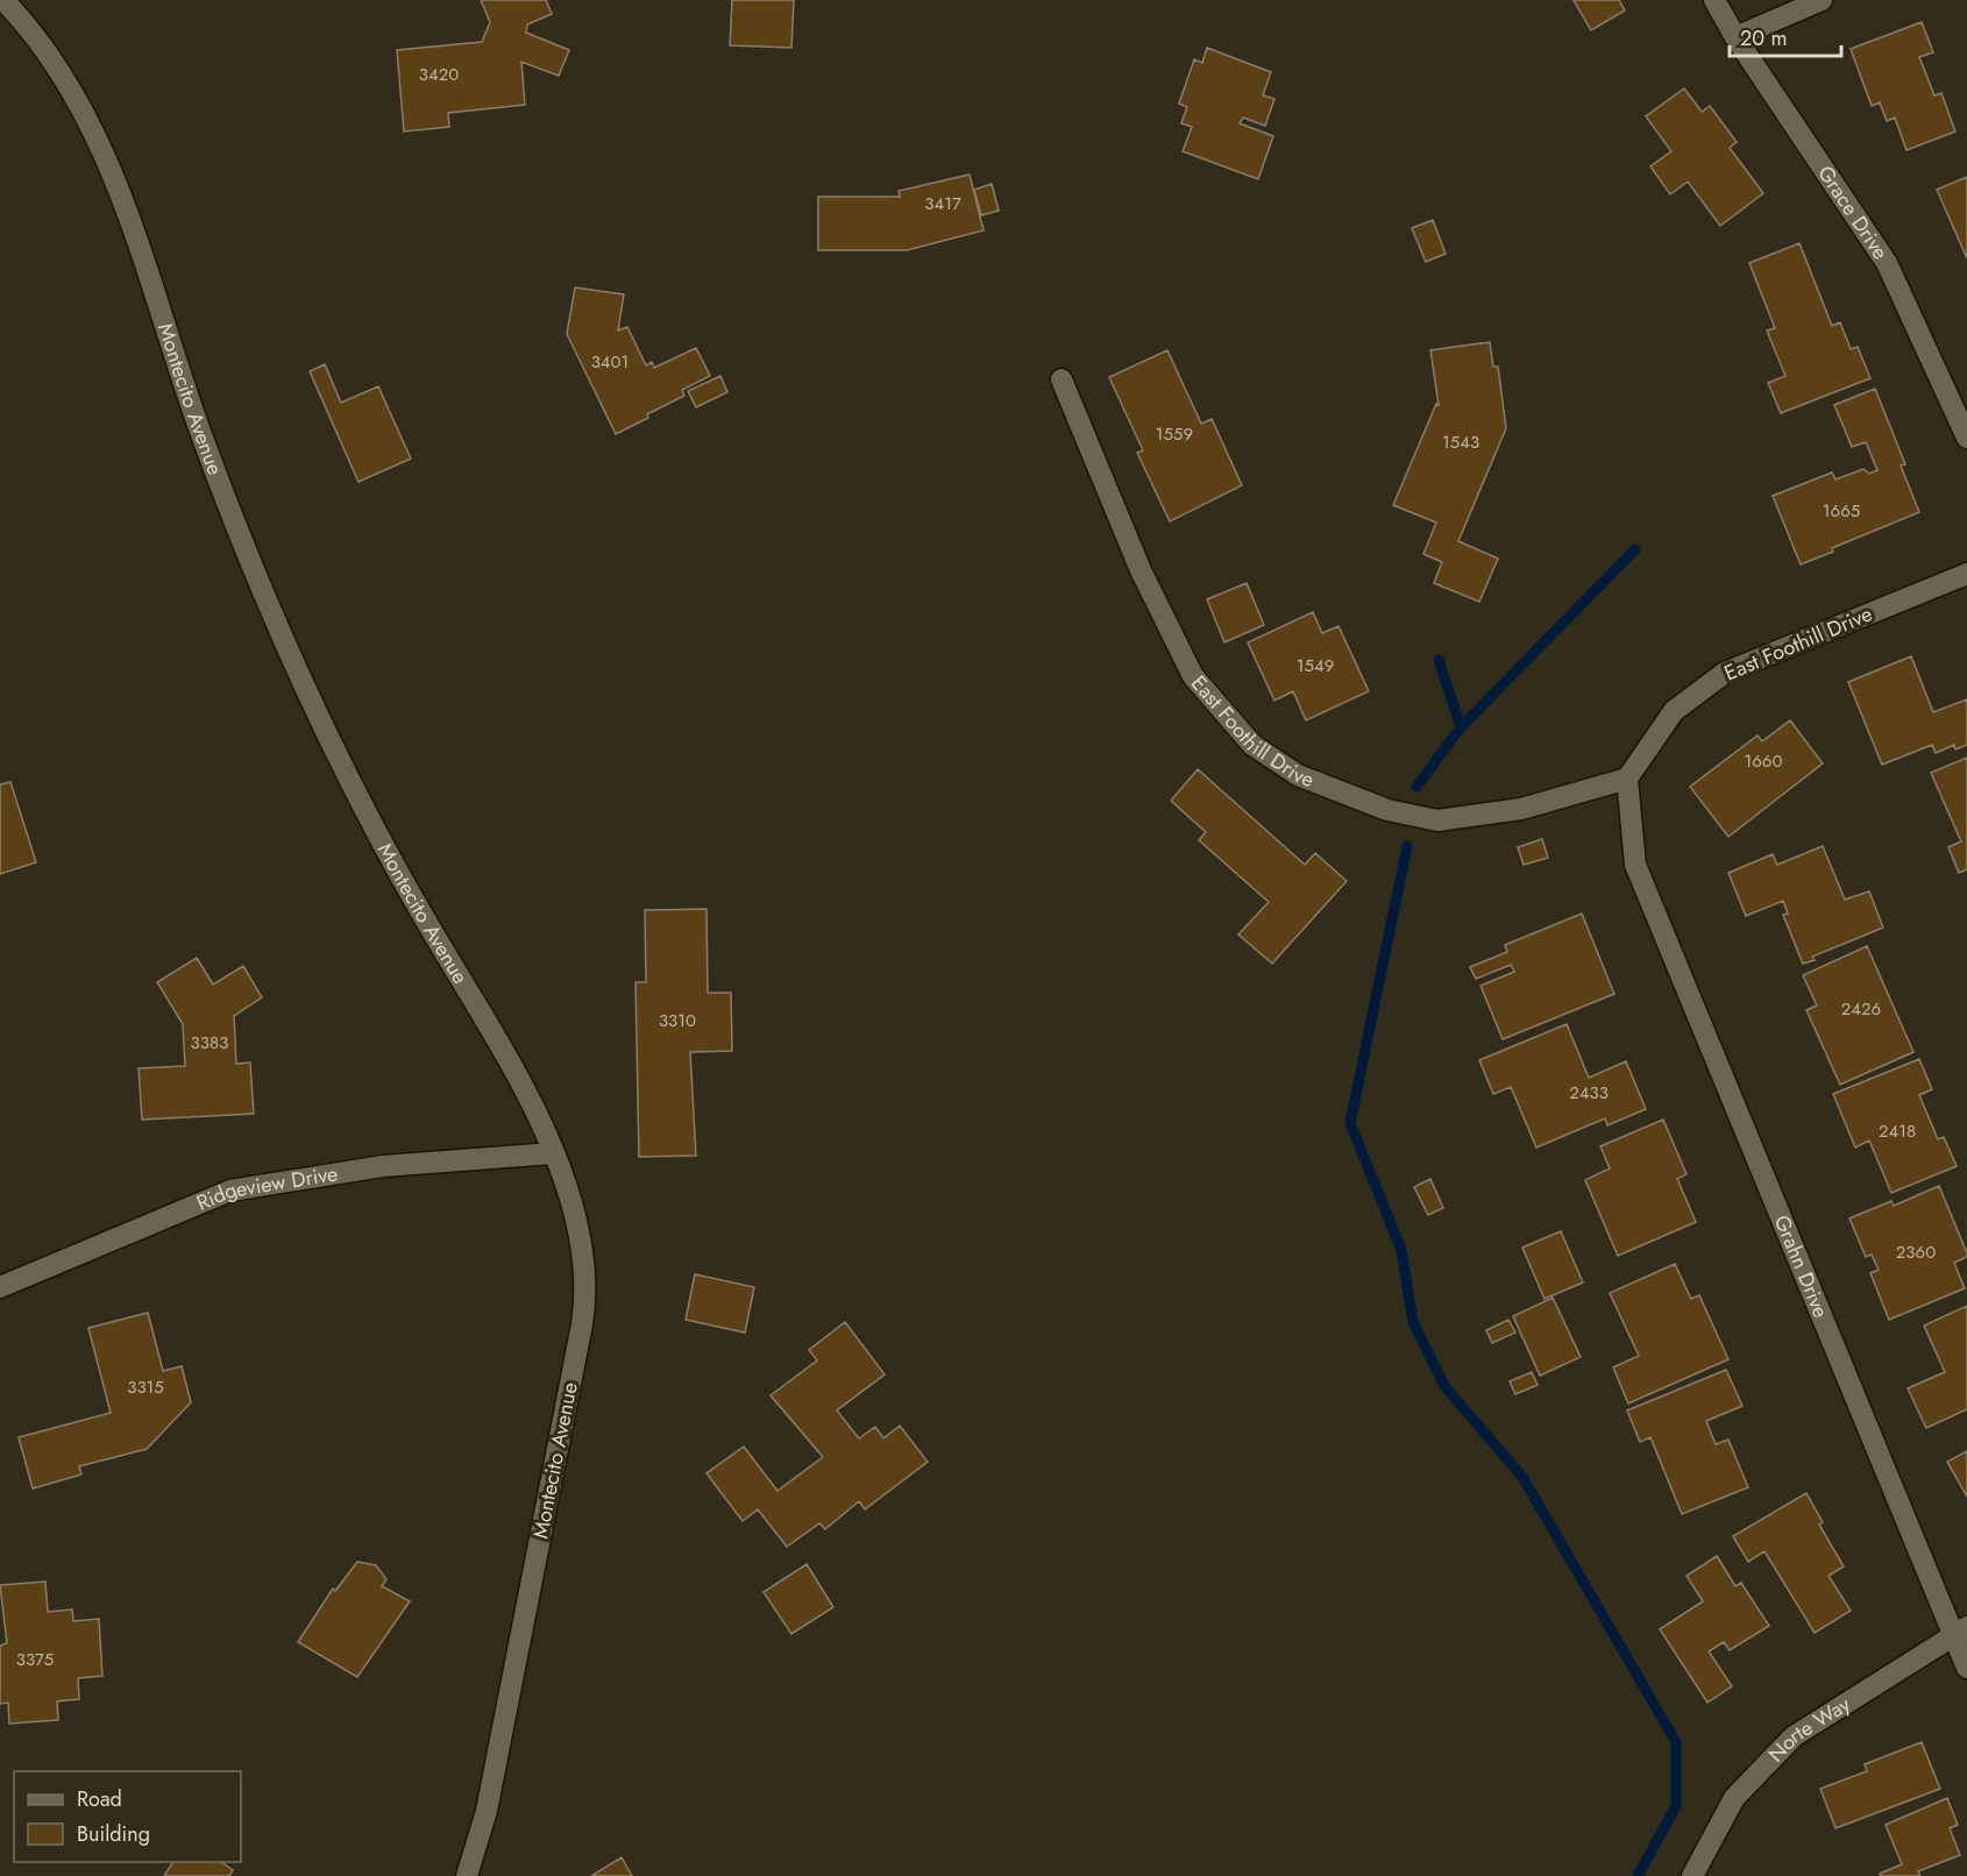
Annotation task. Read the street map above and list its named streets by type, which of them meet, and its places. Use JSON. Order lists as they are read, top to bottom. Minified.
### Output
{"streets":{"street":["Grace Drive","Montecito Avenue","East Foothill Drive","Ridgeview Drive","Grahn Drive","Norte Way"]},"crossings":[["Montecito Avenue","Ridgeview Drive"],["East Foothill Drive","Grahn Drive"],["Grahn Drive","Norte Way"]],"house_numbers":["3420","3417","3401","1559","1543","1665","1549","1660","2426","3310","3383","2433","2418","2360","3315","3375"],"legend":["Road","Building"],"scale_bar":"20 m"}
